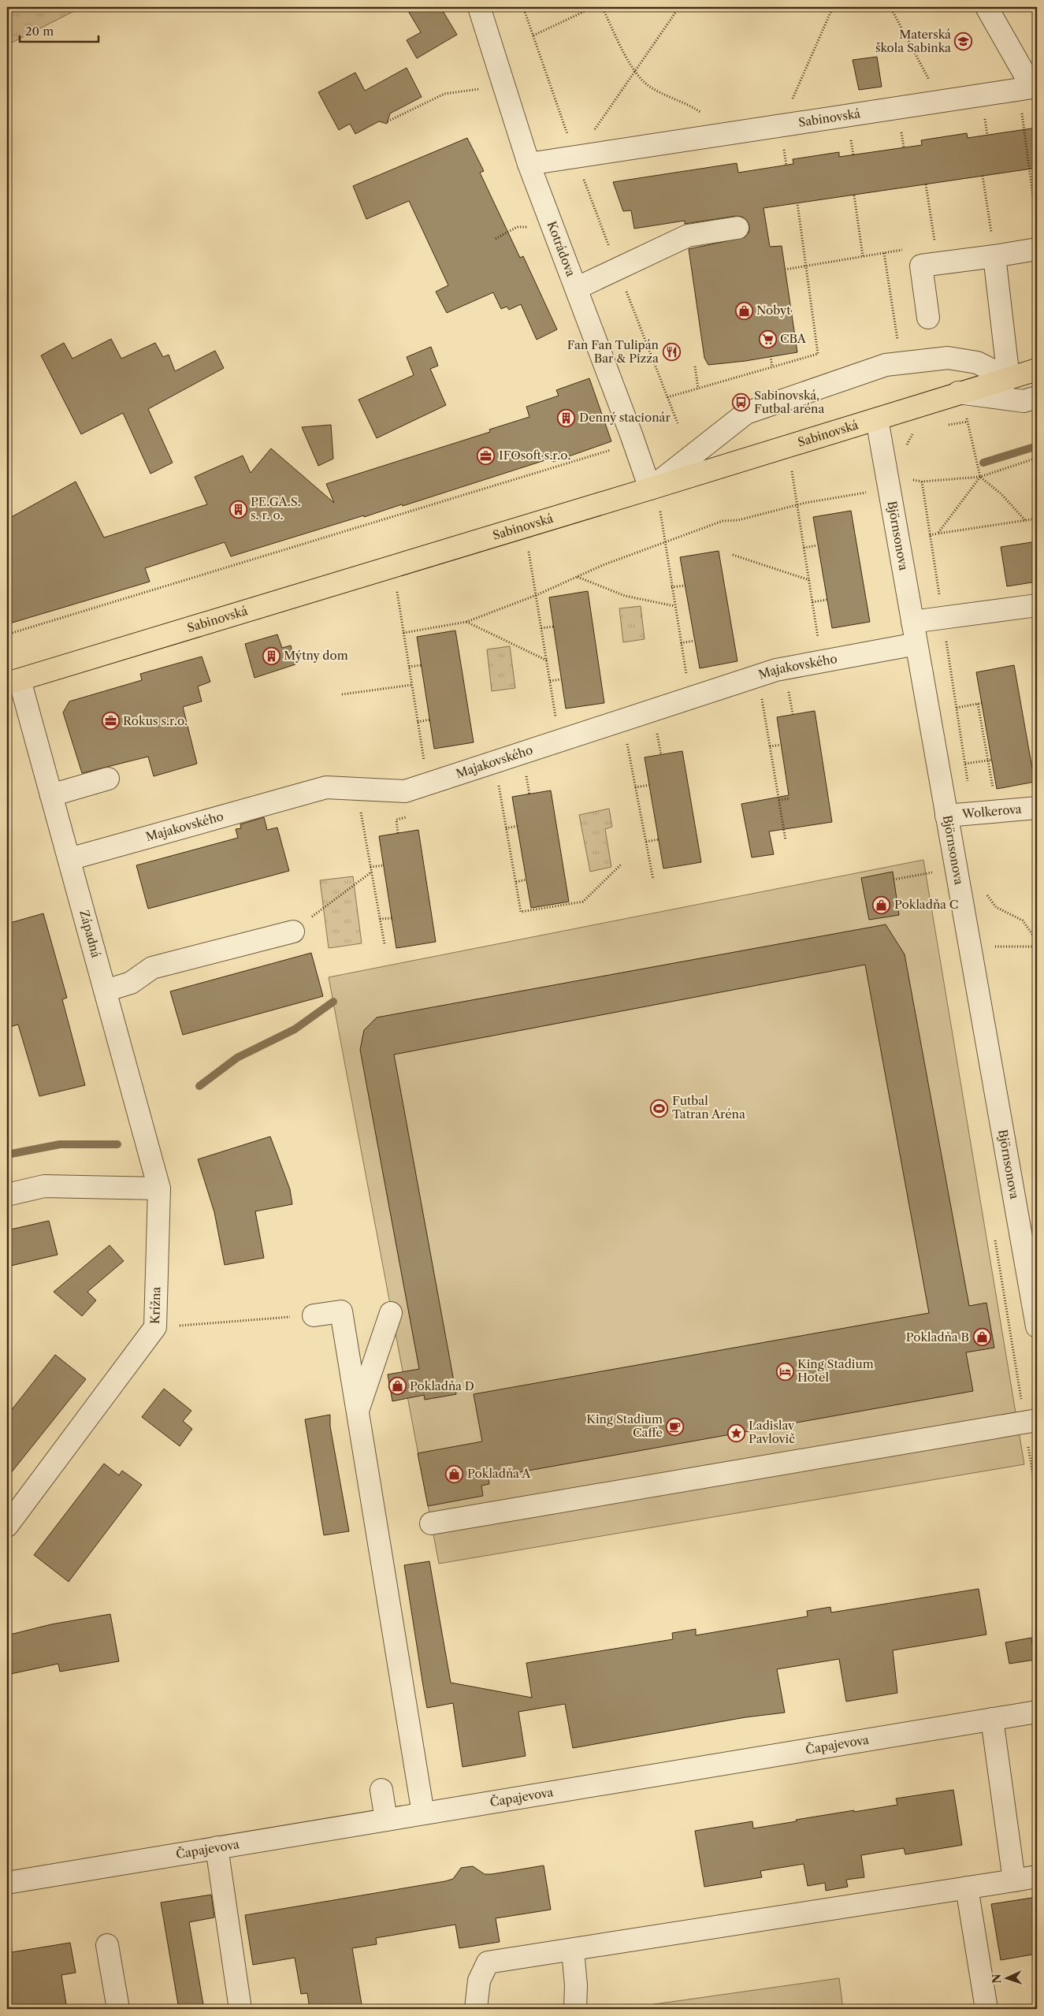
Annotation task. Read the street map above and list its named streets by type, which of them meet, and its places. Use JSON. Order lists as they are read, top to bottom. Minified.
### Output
{"streets":{"main road":["Sabinovská"],"street":["Kotrádova","Björnsonova","Majakovského","Wolkerova","Západná","Krížna","Čapajevova"]},"crossings":[["Sabinovská","Kotrádova"],["Sabinovská","Björnsonova"],["Sabinovská","Západná"],["Björnsonova","Majakovského"],["Björnsonova","Wolkerova"],["Majakovského","Západná"],["Západná","Krížna"]],"places":{"school or university":["Materská škola Sabinka"],"shop":["Nobyt","Pokladňa C","Pokladňa B","Pokladňa D","Pokladňa A"],"supermarket":["CBA"],"restaurant":["Fan Fan Tulipán Bar & Pizza"],"bus stop":["Sabinovská, Futbal aréna"],"building":["Denný stacionár","PE.GA.S. s. r. o.","Mýtny dom"],"office":["IFOsoft s.r.o.","Rokus s.r.o."],"sports":["Futbal Tatran Aréna"],"hotel":["King Stadium Hotel"],"cafe":["King Stadium Caffe"],"place":["Ladislav Pavlovič"]},"scale_bar":"20 m","north":"left"}
